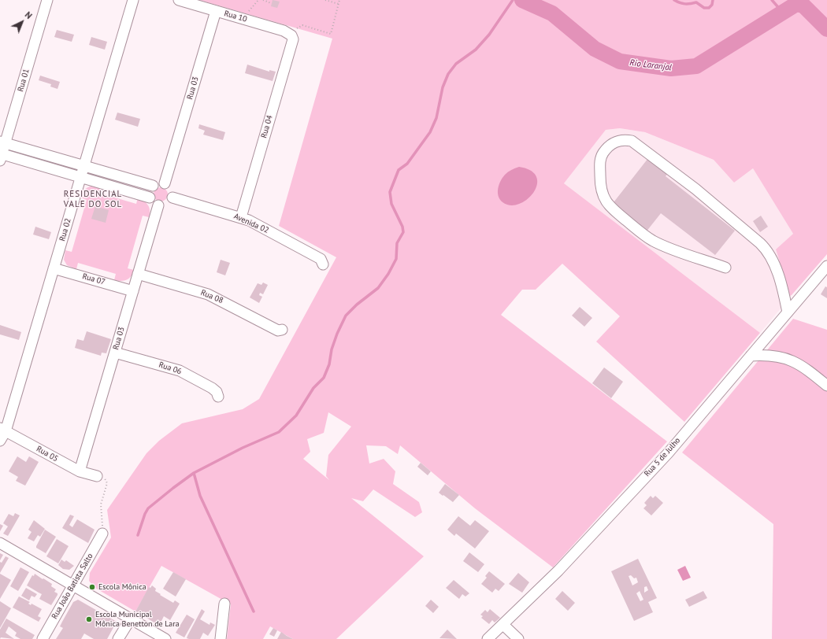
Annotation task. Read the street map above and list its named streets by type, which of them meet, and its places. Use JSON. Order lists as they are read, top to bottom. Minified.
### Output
{"streets":{"street":["Rua 10","Rua 01","Rua 03","Rua 04","Avenida 02","Rua 02","Rua 07","Rua 08","Rua 06","Rua 05","Rua 5 de Julho","Rua João Batista Salto"]},"crossings":[["Rua 10","Rua 03"],["Rua 10","Rua 04"],["Rua 03","Avenida 02"],["Rua 03","Rua 07"],["Rua 03","Rua 08"],["Rua 03","Rua 06"],["Rua 03","Rua 05"],["Rua 04","Avenida 02"],["Rua 02","Rua 07"],["Rua 02","Rua 05"]],"districts":["RESIDENCIAL VALE DO SOL"],"water":["Rio Laranjal"],"places":["Escola Mônica","Escola Municipal Mônica Benetton de Lara"],"north":"top right"}
